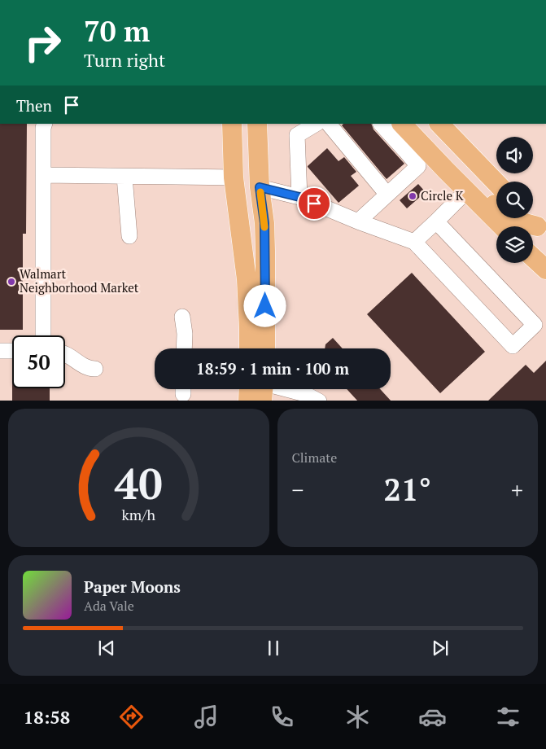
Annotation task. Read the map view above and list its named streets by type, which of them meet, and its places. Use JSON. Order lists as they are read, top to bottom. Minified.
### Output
{"places":["Circle K","Walmart Neighborhood Market"],"page":{"turn":["70 m","Turn right"],"then":"Then","limit":"50","trip":"18:59 · 1 min · 100 m","tile":"Climate","heat":["−","21°","+"],"song":["Paper Moons","Ada Vale"],"tabs":"18:58","gauge":["40","km/h"]}}
